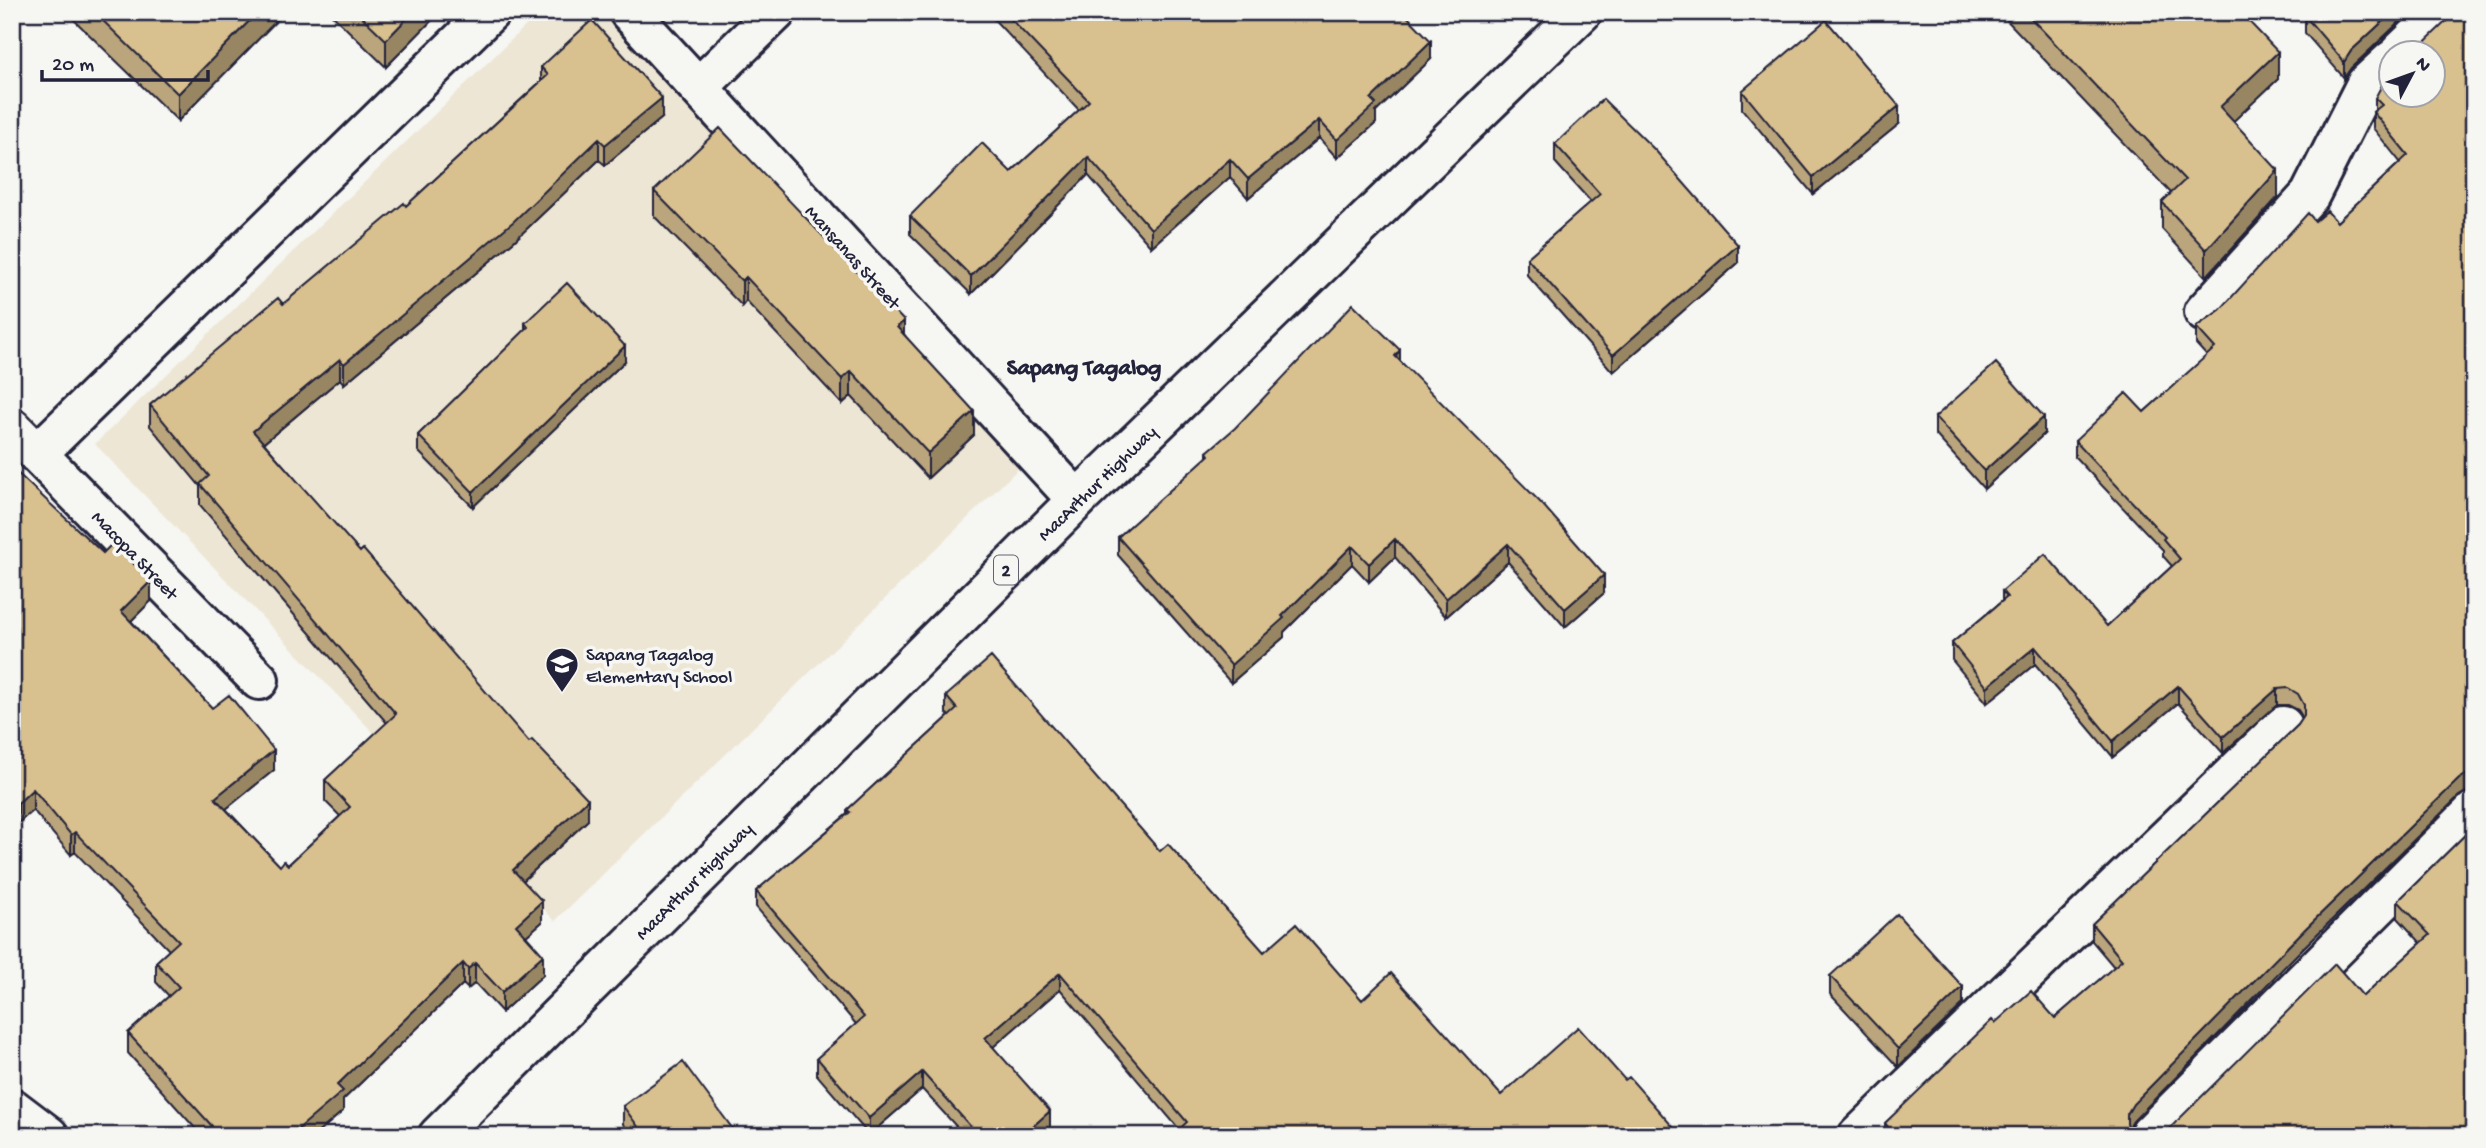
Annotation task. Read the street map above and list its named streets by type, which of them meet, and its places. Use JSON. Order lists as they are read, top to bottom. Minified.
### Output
{"streets":{"main road":["Mansanas Street","MacArthur Highway","Macopa Street","2"]},"crossings":[["Mansanas Street","MacArthur Highway"]],"districts":["Sapang Tagalog"],"places":{"school or university":["Sapang Tagalog Elementary School"]},"scale_bar":"20 m","north":"top right"}
